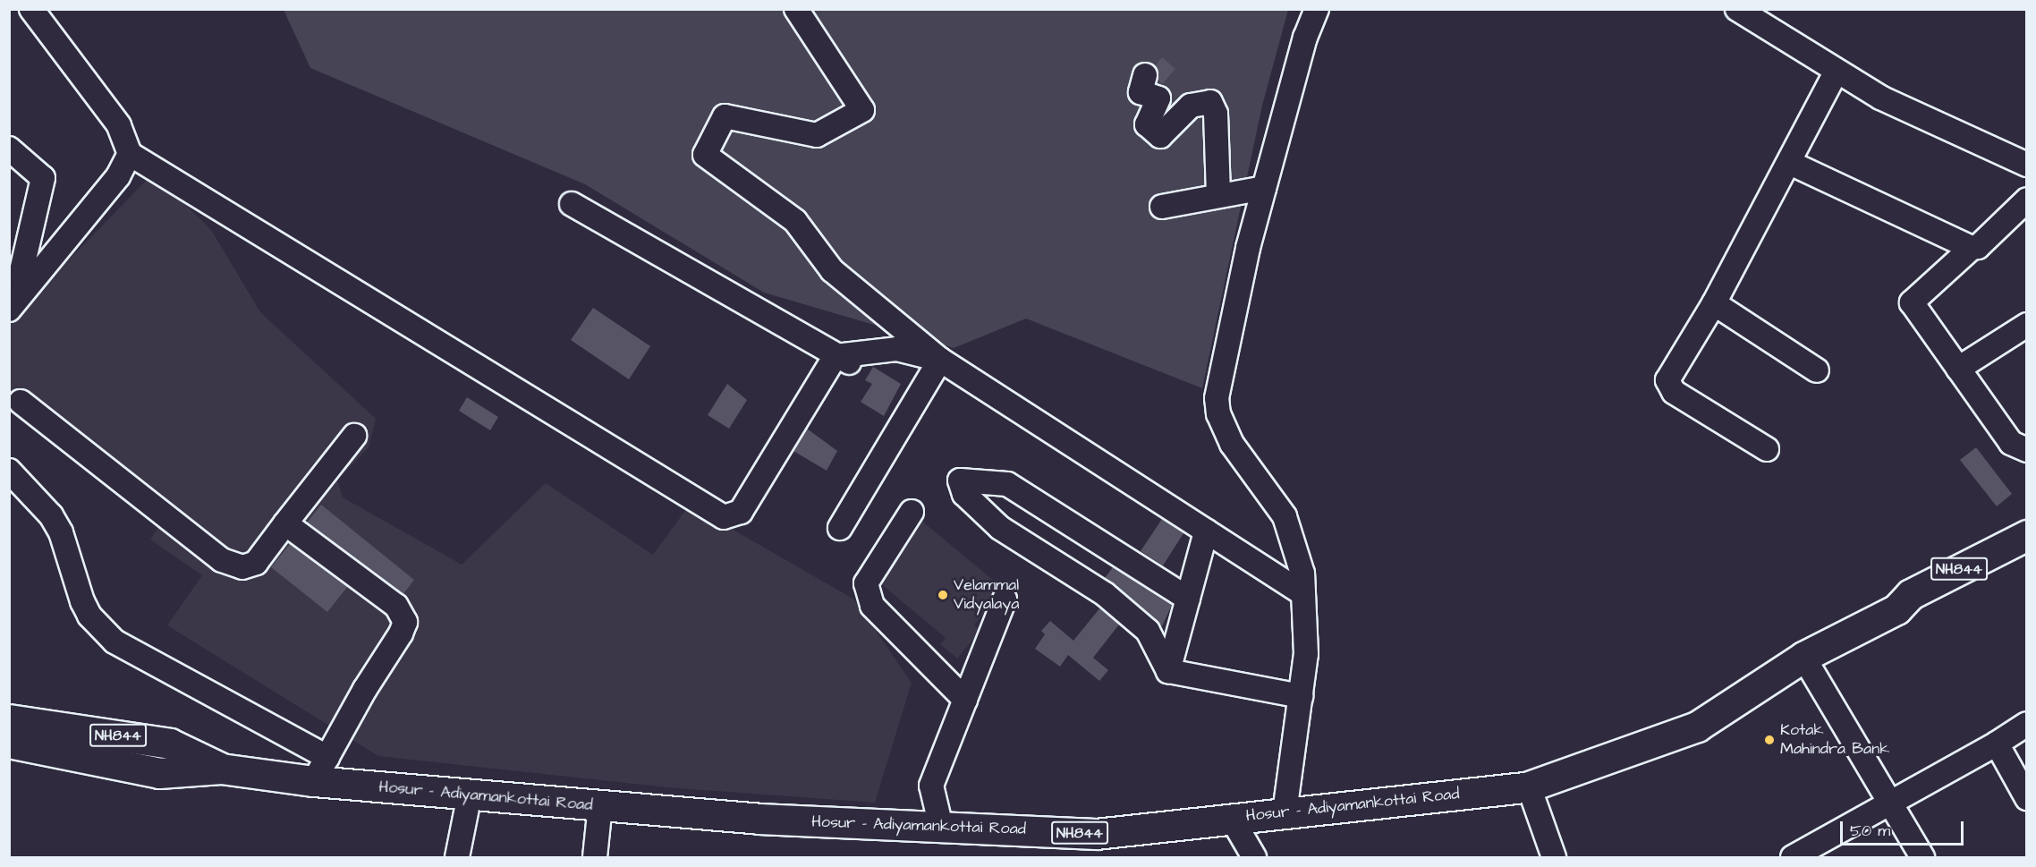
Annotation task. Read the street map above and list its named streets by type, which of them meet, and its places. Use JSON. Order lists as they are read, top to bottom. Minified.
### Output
{"streets":{"highway":["NH844","Hosur - Adiyamankottai Road"]},"places":["Velammal Vidyalaya","Kotak Mahindra Bank"],"scale_bar":"50 m"}
